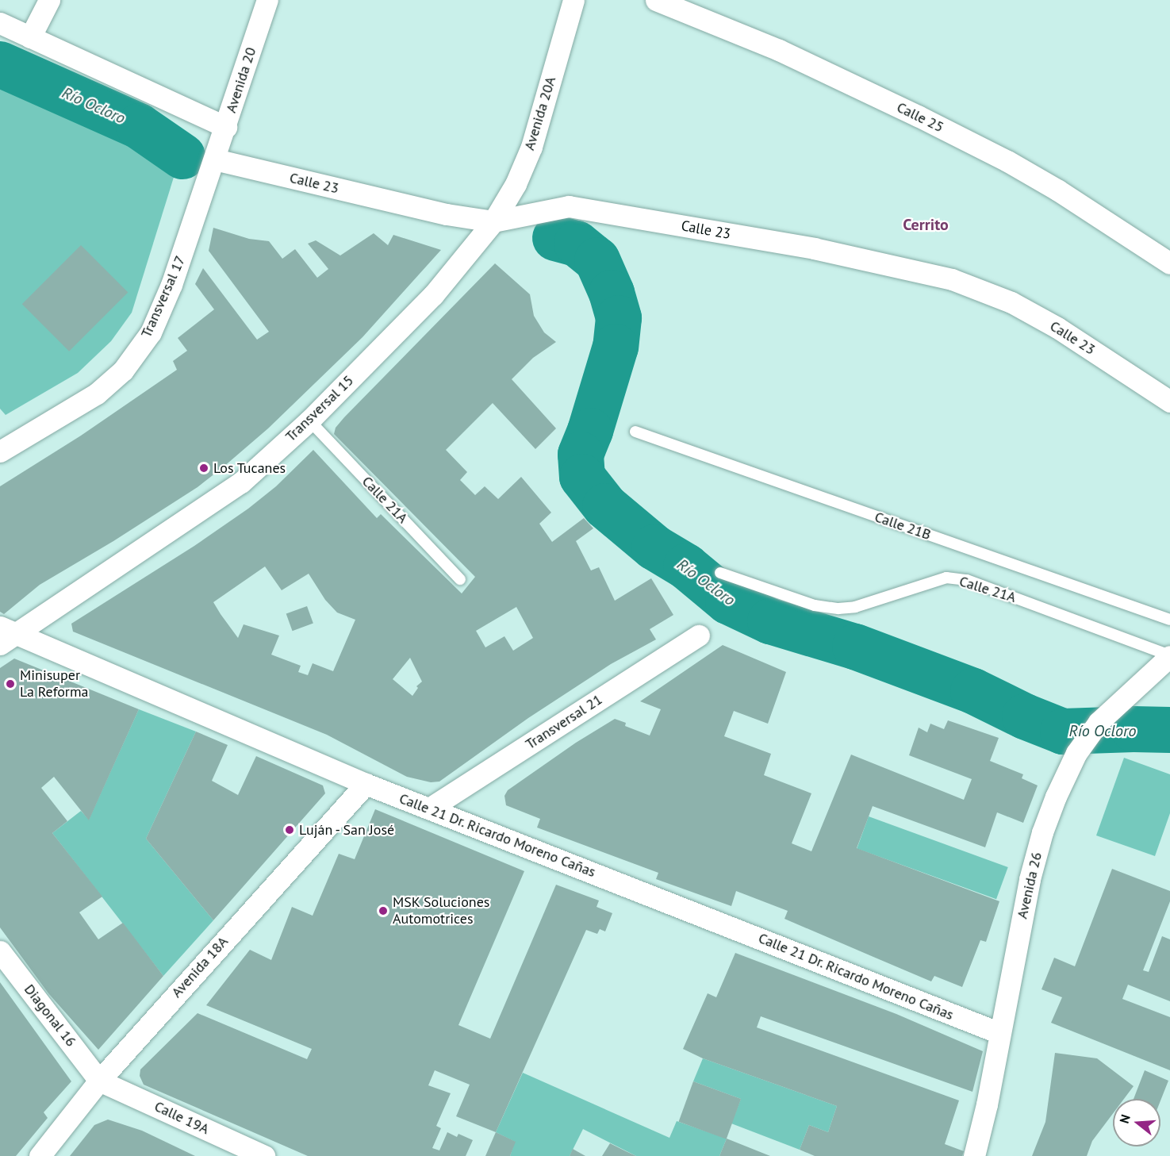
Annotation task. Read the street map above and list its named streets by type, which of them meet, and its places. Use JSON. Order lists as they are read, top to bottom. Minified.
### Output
{"streets":{"street":["Avenida 20","Avenida 20A","Calle 25","Calle 23","Transversal 17","Transversal 15","Transversal 21","Calle 21 Dr. Ricardo Moreno Cañas","Avenida 26","Avenida 18A","Diagonal 16","Calle 19A"],"lane":["Calle 21A","Calle 21B"]},"crossings":[["Avenida 20","Calle 23"],["Avenida 20","Transversal 17"],["Avenida 20A","Calle 23"],["Avenida 20A","Transversal 15"],["Calle 23","Transversal 17"],["Calle 23","Transversal 15"],["Transversal 15","Calle 21A"],["Transversal 15","Calle 21 Dr. Ricardo Moreno Cañas"],["Calle 21A","Avenida 26"],["Transversal 21","Calle 21 Dr. Ricardo Moreno Cañas"],["Calle 21 Dr. Ricardo Moreno Cañas","Avenida 26"],["Calle 21 Dr. Ricardo Moreno Cañas","Avenida 18A"],["Avenida 18A","Diagonal 16"],["Avenida 18A","Calle 19A"],["Diagonal 16","Calle 19A"]],"districts":["Cerrito"],"water":["Río Ocloro"],"places":["Los Tucanes","Minisuper La Reforma","Luján - San José","MSK Soluciones Automotrices"],"north":"left"}
